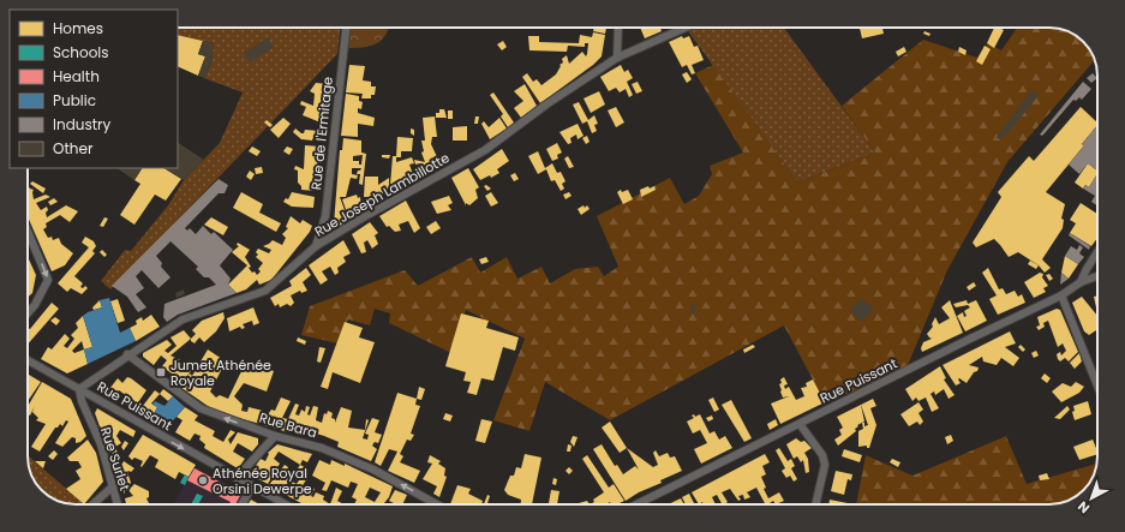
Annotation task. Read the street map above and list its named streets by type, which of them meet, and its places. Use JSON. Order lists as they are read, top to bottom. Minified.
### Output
{"streets":{"street":["Rue de l'Ermitage","Rue Joseph Lambillotte","Rue Puissant","Rue Bara","Rue Surlet"]},"crossings":[["Rue de l'Ermitage","Rue Joseph Lambillotte"],["Rue Joseph Lambillotte","Rue Puissant"],["Rue Joseph Lambillotte","Rue Bara"],["Rue Joseph Lambillotte","Rue Surlet"],["Rue Puissant","Rue Surlet"]],"one_way":["Rue Bara"],"places":{"transit":["Jumet Athénée Royale"],"other":["Athénée Royal Orsini Dewerpe"]},"legend":["Homes","Schools","Health","Public","Industry","Other"],"north":"bottom left"}
